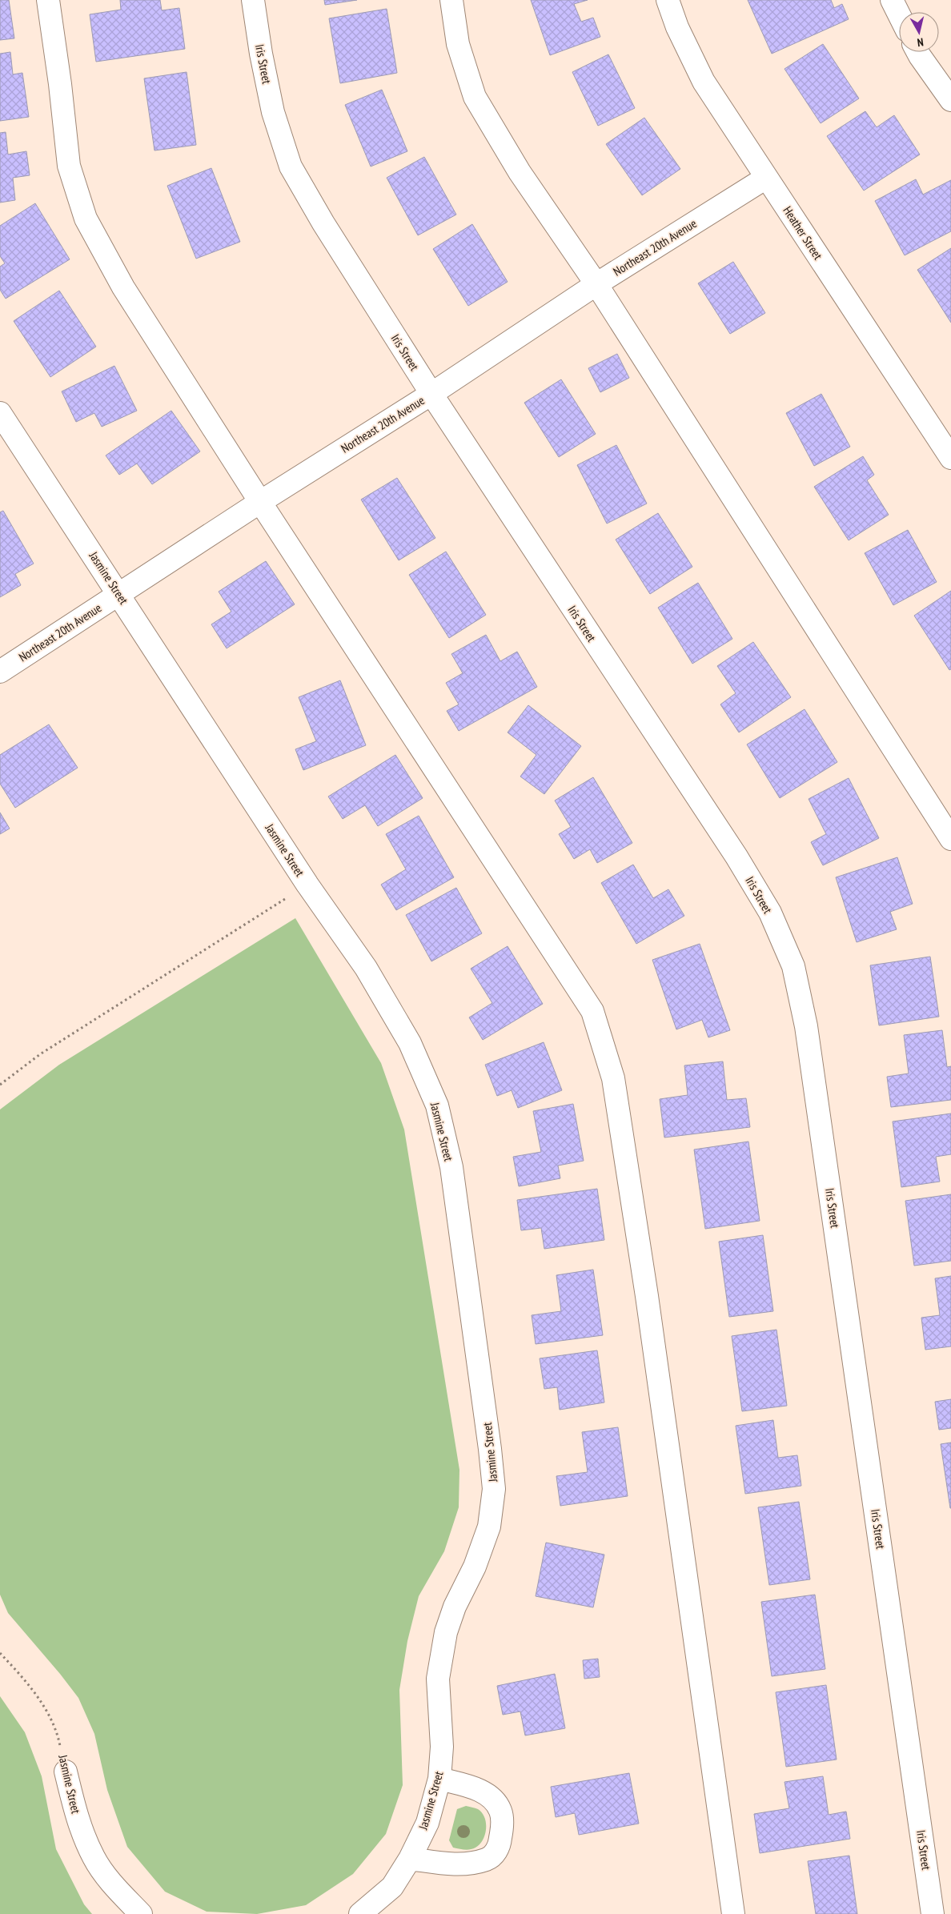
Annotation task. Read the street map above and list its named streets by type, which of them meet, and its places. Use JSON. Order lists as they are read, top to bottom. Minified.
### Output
{"streets":{"street":["Iris Street","Heather Street","Northeast 20th Avenue","Jasmine Street"]},"crossings":[["Iris Street","Northeast 20th Avenue"],["Heather Street","Northeast 20th Avenue"],["Northeast 20th Avenue","Jasmine Street"]],"north":"bottom"}
